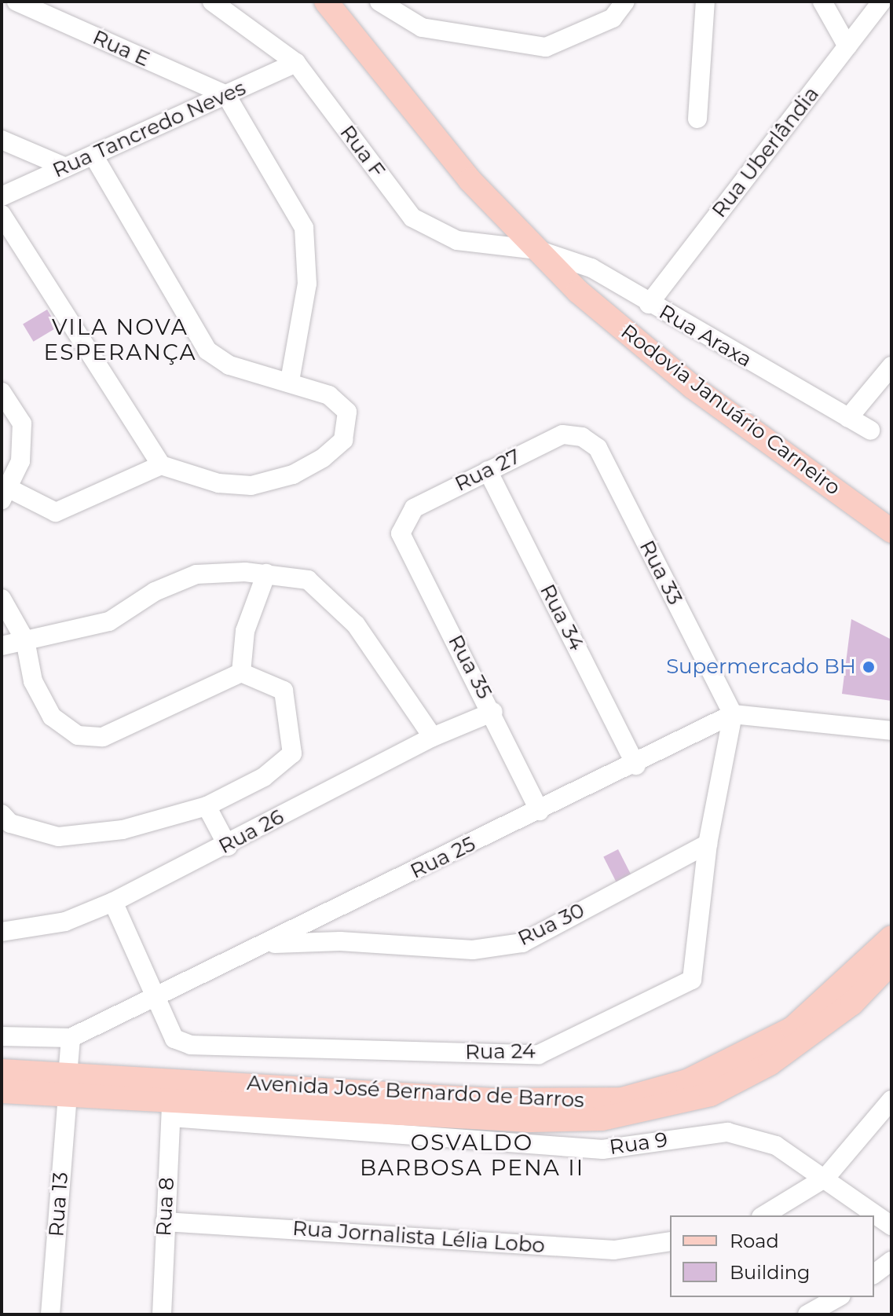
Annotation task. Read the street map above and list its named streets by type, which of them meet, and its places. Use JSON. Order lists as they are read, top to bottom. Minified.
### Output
{"streets":{"main road":["Rodovia Januário Carneiro","Avenida José Bernardo de Barros"],"street":["Rua E","Rua Tancredo Neves","Rua F","Rua Uberlândia","Rua Araxa","Rua 27","Rua 33","Rua 34","Rua 35","Rua 26","Rua 25","Rua 30","Rua 24","Rua 9","Rua 13","Rua 8","Rua Jornalista Lélia Lobo"]},"crossings":[["Rua E","Rua Tancredo Neves"],["Rua Tancredo Neves","Rua F"],["Rua F","Rua Araxa"],["Rua F","Rodovia Januário Carneiro"],["Rua Uberlândia","Rua Araxa"],["Rua Araxa","Rodovia Januário Carneiro"],["Rua 27","Rua 33"],["Rua 27","Rua 34"],["Rua 27","Rua 35"],["Rua 33","Rua 25"],["Rua 33","Rua 24"],["Rua 34","Rua 25"],["Rua 35","Rua 26"],["Rua 35","Rua 25"],["Rua 26","Rua 24"],["Rua 25","Rua 30"],["Rua 25","Rua 24"],["Rua 25","Rua 13"],["Rua 30","Rua 24"],["Avenida José Bernardo de Barros","Rua 9"],["Avenida José Bernardo de Barros","Rua 13"],["Avenida José Bernardo de Barros","Rua 8"],["Rua 9","Rua 8"],["Rua 8","Rua Jornalista Lélia Lobo"]],"districts":["VILA NOVA ESPERANÇA","OSVALDO BARBOSA PENA II"],"places":["Supermercado BH"],"legend":["Road","Building"]}
